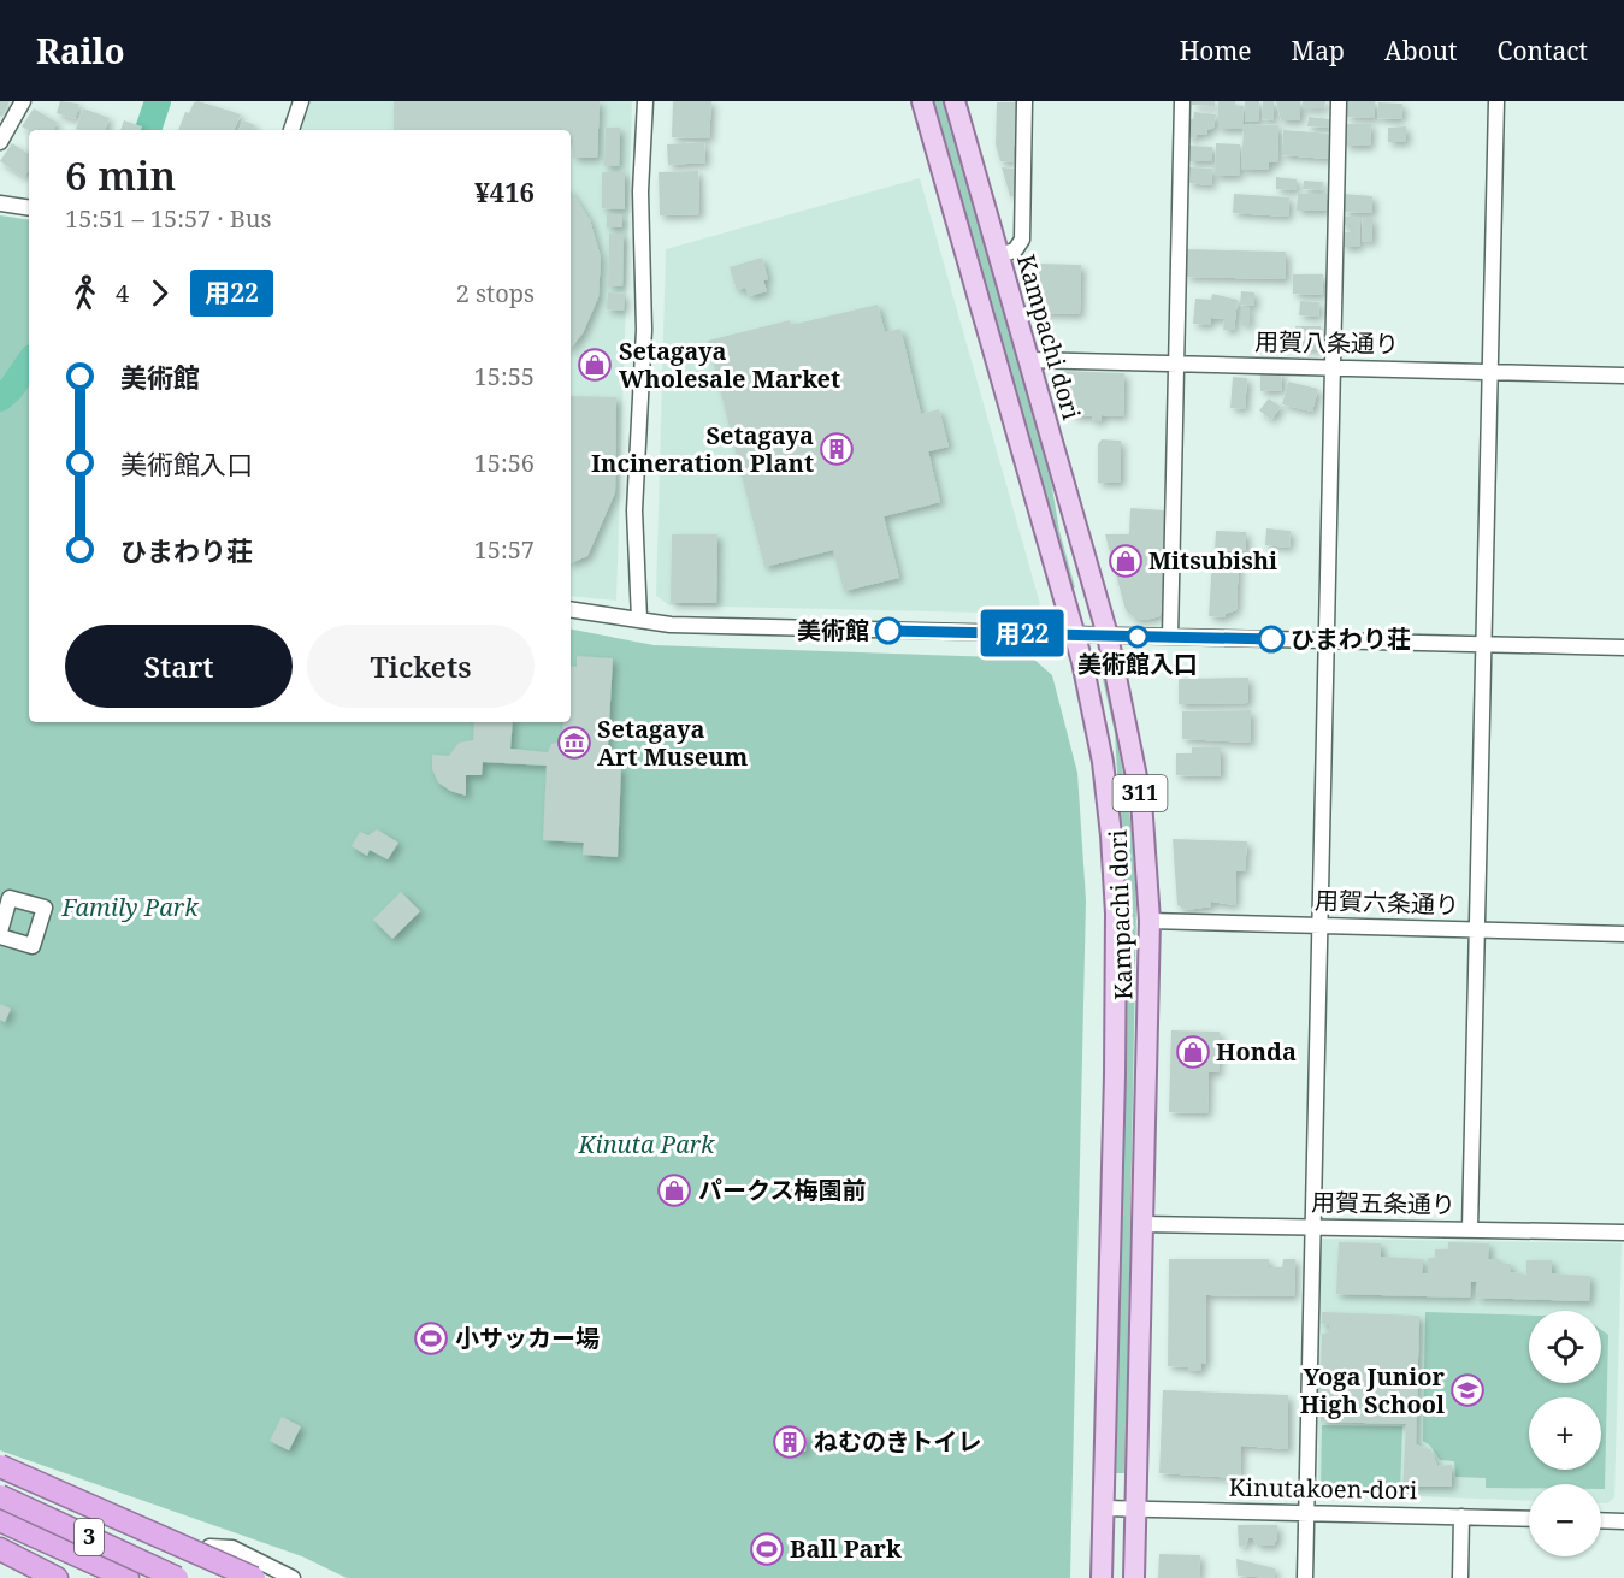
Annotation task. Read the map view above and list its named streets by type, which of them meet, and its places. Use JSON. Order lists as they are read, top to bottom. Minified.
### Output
{"streets":{"highway":["3"],"main road":["Kampachi dori","311"],"street":["用賀八条通り","用賀六条通り","用賀五条通り","Kinutakoen-dori"]},"crossings":[["Kampachi dori","用賀八条通り"],["Kampachi dori","用賀六条通り"],["Kampachi dori","用賀五条通り"],["Kampachi dori","Kinutakoen-dori"]],"parks":["Family Park","Kinuta Park"],"places":{"shop":["Setagaya Wholesale Market","Mitsubishi","Honda","パークス梅園前"],"building":["Setagaya Incineration Plant","ねむのきトイレ"],"other":["美術館","美術館入口","ひまわり荘"],"museum":["Setagaya Art Museum"],"sports":["小サッカー場","Ball Park"],"school or university":["Yoga Junior High School"]},"lines":["bus line 用22"],"page":{"header":"Railo","nav":["Home","Map","About","Contact"],"on_map":"用22","heading":["6 min","15:51 – 15:57 · Bus","¥416"],"legs":["4","用22","2 stops"],"list":[{"name":"美術館","value":"15:55"},{"name":"美術館入口","value":"15:56"},{"name":"ひまわり荘","value":"15:57"}],"buttons":["Start","Tickets"],"map_buttons":["+","−"]}}
